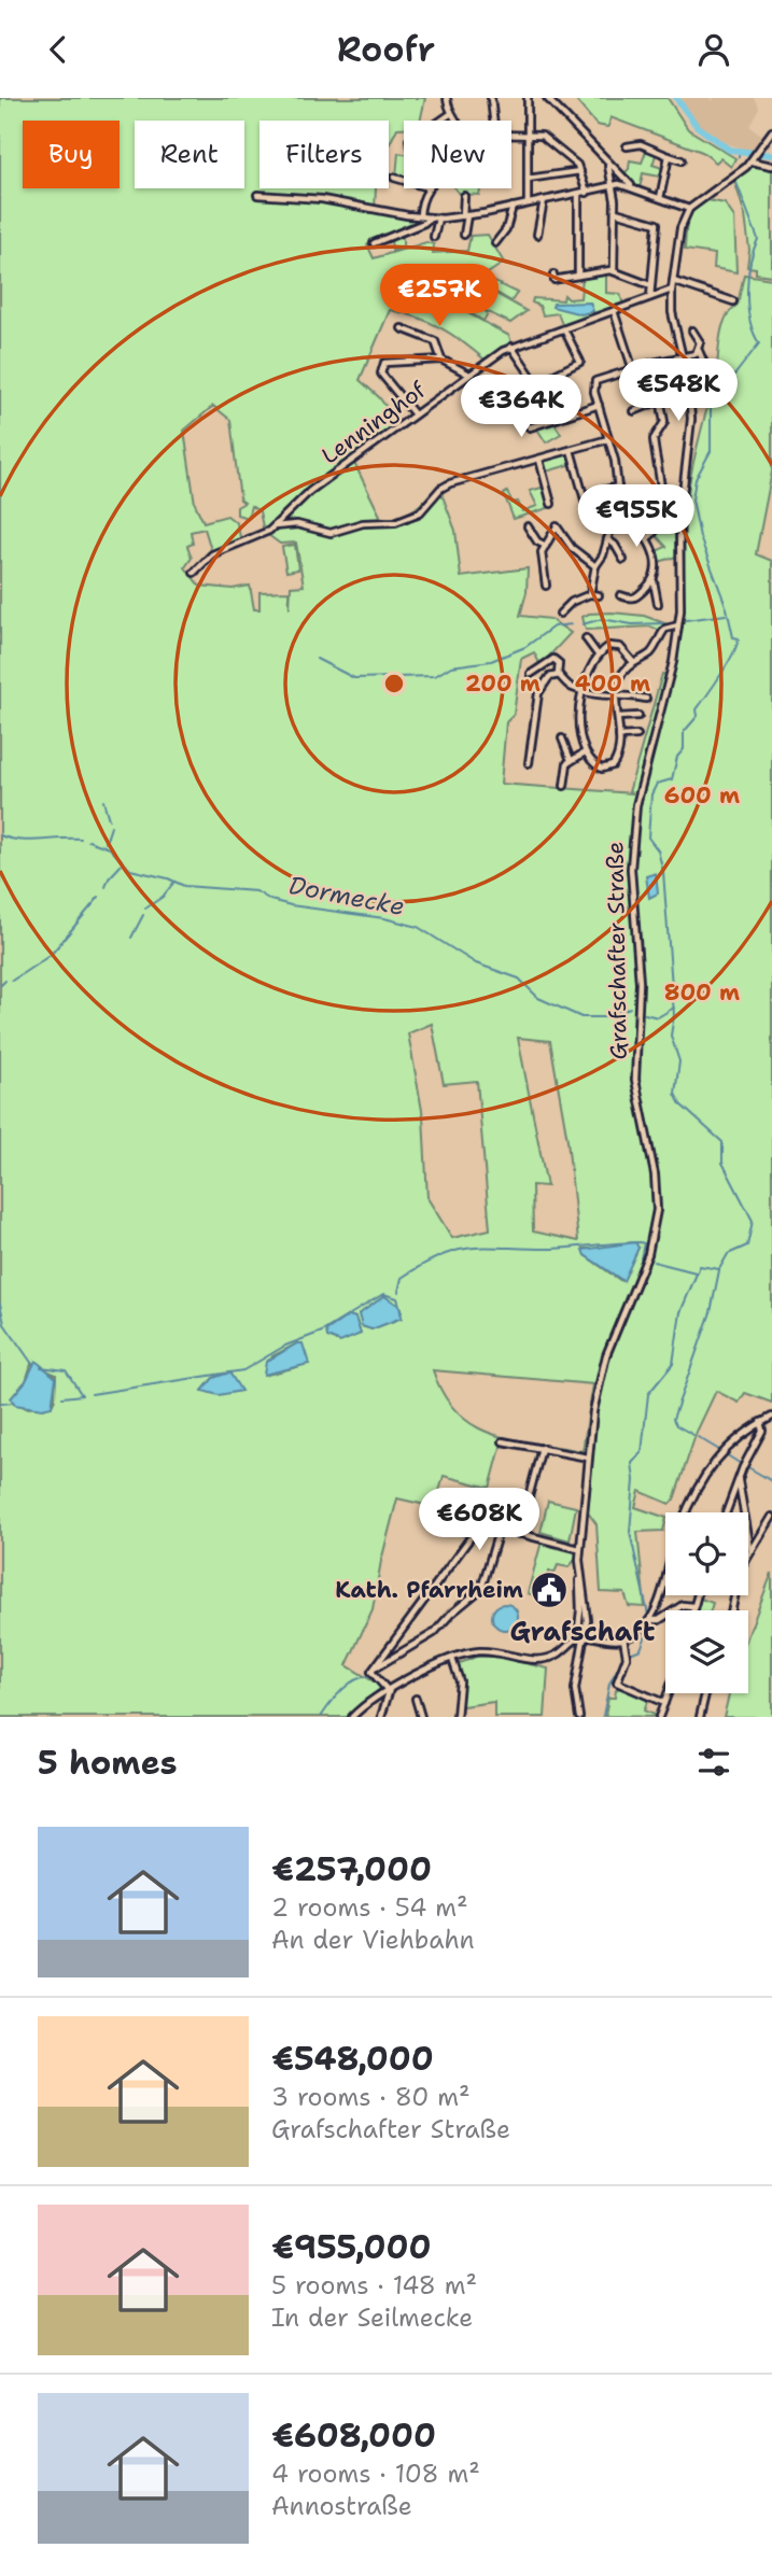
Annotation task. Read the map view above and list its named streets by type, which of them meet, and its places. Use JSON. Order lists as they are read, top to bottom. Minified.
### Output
{"streets":{"street":["Lenninghof","Grafschafter Straße"]},"crossings":[["Lenninghof","Grafschafter Straße"]],"districts":["Grafschaft"],"water":["Dormecke"],"places":{"public building":["Kath. Pfarrheim"]},"page":{"header":"Roofr","chip":["Buy","Rent","Filters","New"],"price":["€257K","€548K","€364K","€955K","€608K"],"heading":"5 homes","list":[{"name":"€257,000","note":"2 rooms · 54 m² · An der Viehbahn"},{"name":"€548,000","note":"3 rooms · 80 m² · Grafschafter Straße"},{"name":"€955,000","note":"5 rooms · 148 m² · In der Seilmecke"},{"name":"€608,000","note":"4 rooms · 108 m² · Annostraße"}]},"rings":["200 m","400 m","600 m","800 m"]}
